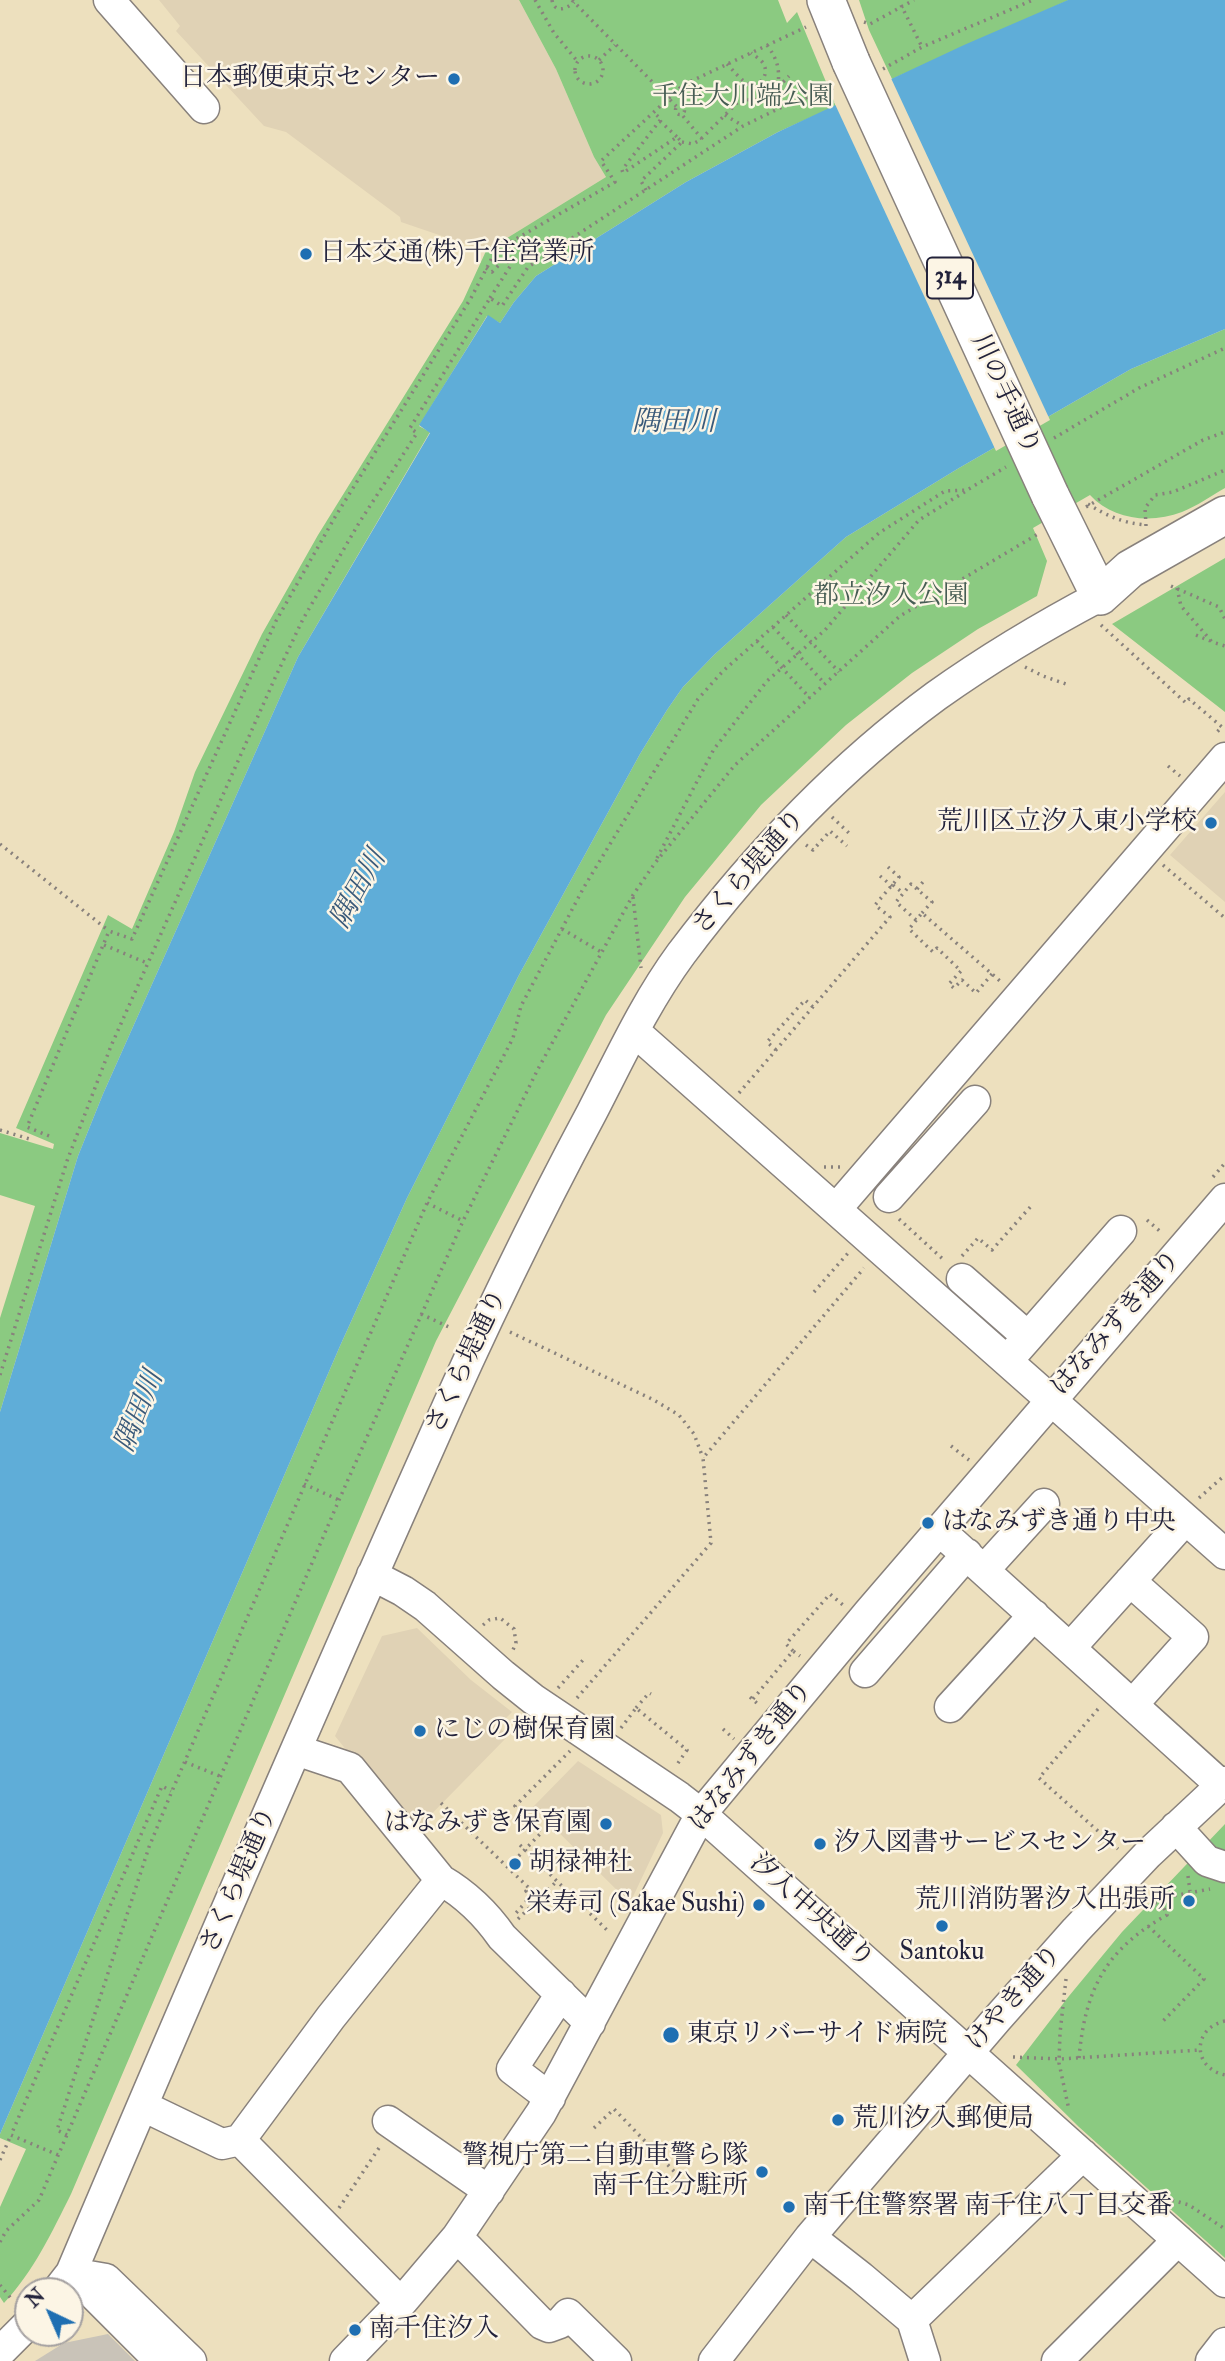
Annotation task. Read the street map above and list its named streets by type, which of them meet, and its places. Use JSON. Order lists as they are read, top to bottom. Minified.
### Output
{"streets":{"main road":["314","川の手通り"],"street":["さくら堤通り","はなみずき通り","汐入中央通り","けやき通り"]},"crossings":[["川の手通り","さくら堤通り"],["さくら堤通り","汐入中央通り"],["はなみずき通り","汐入中央通り"],["汐入中央通り","けやき通り"]],"water":["隅田川"],"parks":["千住大川端公園","都立汐入公園"],"places":["日本郵便東京センター","日本交通(株)千住営業所","荒川区立汐入東小学校","はなみずき通り中央","にじの樹保育園","はなみずき保育園","汐入図書サービスセンター","胡禄神社","荒川消防署汐入出張所","栄寿司 (Sakae Sushi)","Santoku","東京リバーサイド病院","荒川汐入郵便局","警視庁第二自動車警ら隊 南千住分駐所","南千住警察署 南千住八丁目交番","南千住汐入"],"north":"top left"}
